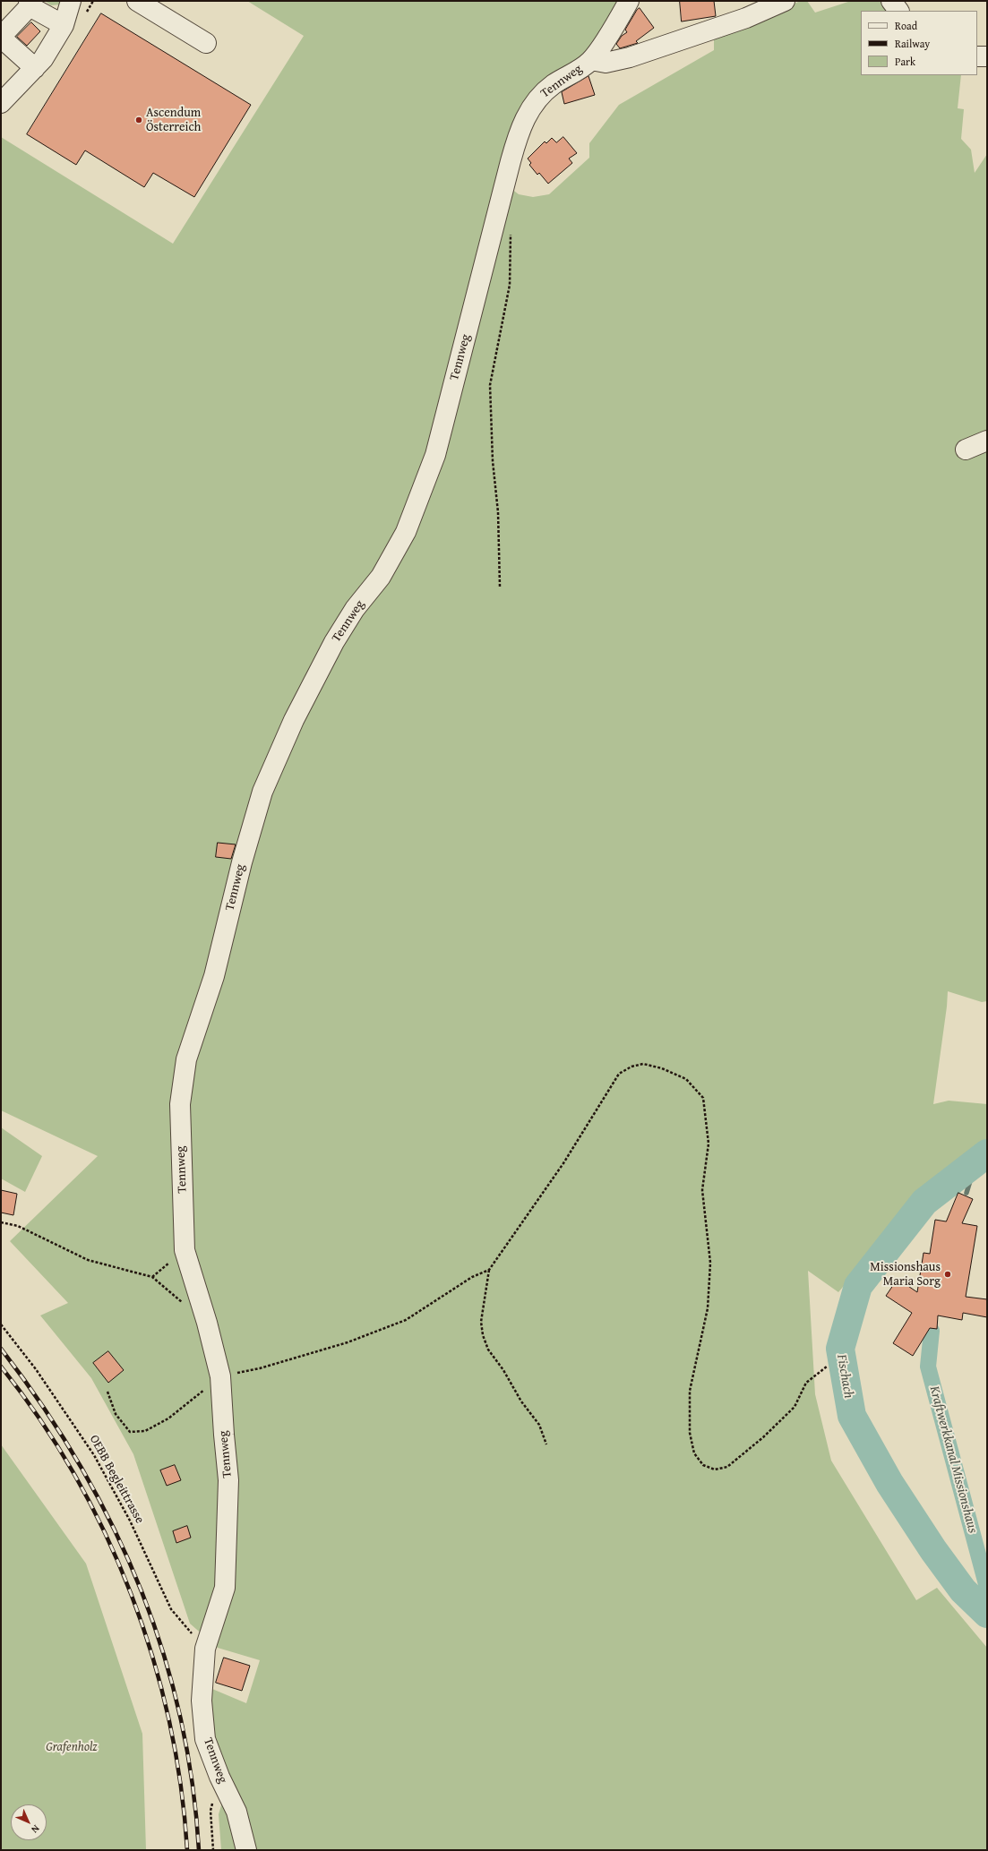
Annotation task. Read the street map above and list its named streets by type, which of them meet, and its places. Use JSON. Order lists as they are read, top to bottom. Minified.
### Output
{"streets":{"street":["Tennweg"],"path":["OEBB Begleittrasse"]},"crossings":[["Tennweg","OEBB Begleittrasse"]],"water":["Fischach","Kraftwerkkanal Missionshaus"],"parks":["Grafenholz"],"places":["Ascendum Österreich","Missionshaus Maria Sorg"],"legend":["Road","Railway","Park"],"north":"bottom right"}
